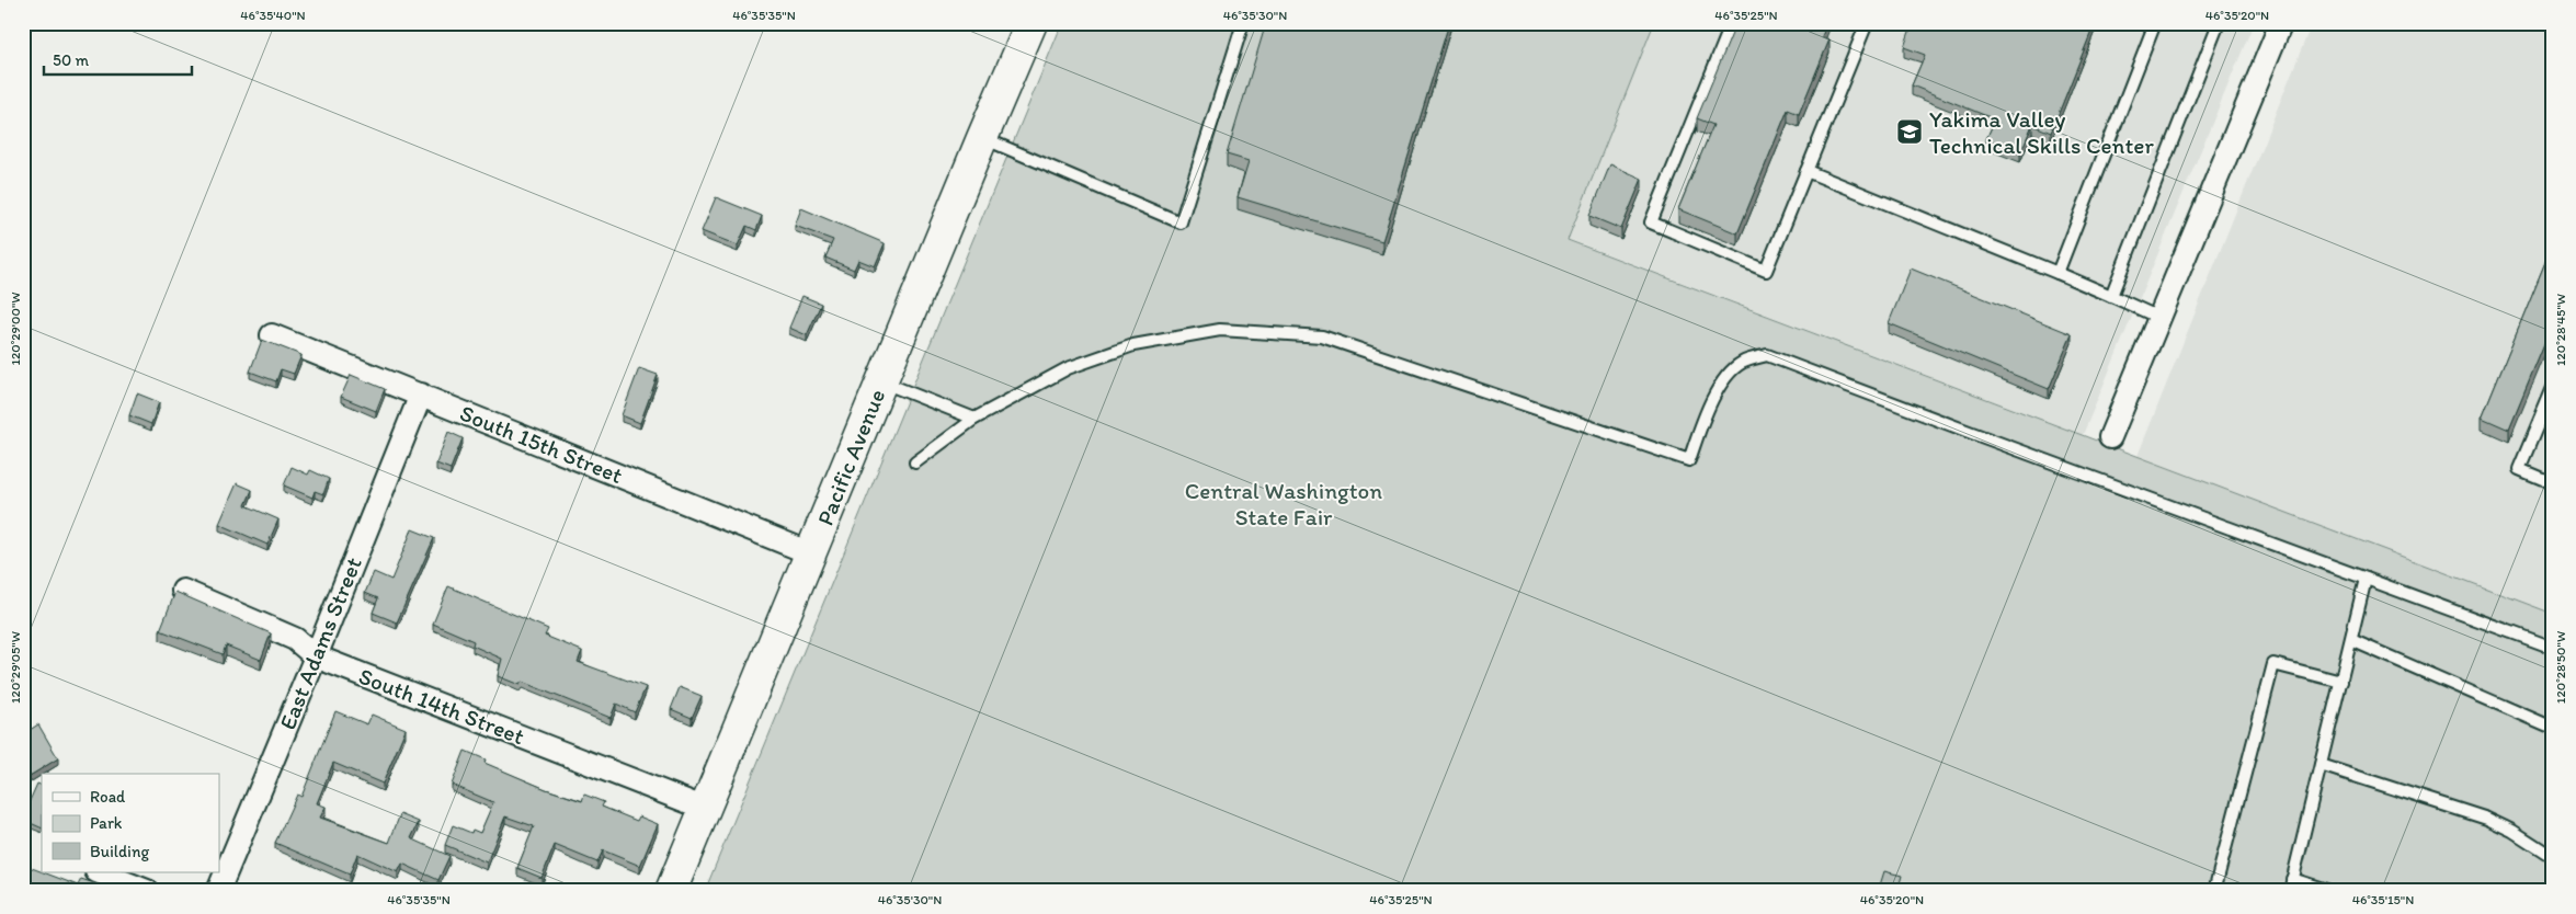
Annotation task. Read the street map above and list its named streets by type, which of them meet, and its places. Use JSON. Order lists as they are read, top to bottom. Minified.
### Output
{"streets":{"street":["South 15th Street","Pacific Avenue","East Adams Street","South 14th Street"]},"crossings":[["South 15th Street","Pacific Avenue"],["South 15th Street","East Adams Street"],["Pacific Avenue","South 14th Street"],["East Adams Street","South 14th Street"]],"parks":["Central Washington State Fair"],"places":{"school or university":["Yakima Valley Technical Skills Center"]},"legend":["Road","Park","Building"],"scale_bar":"50 m","coordinates":["46°35'40\"N","46°35'35\"N","46°35'30\"N","46°35'25\"N","46°35'20\"N","120°29'00\"W","120°28'45\"W","120°29'05\"W","120°28'50\"W","46°35'15\"N"]}
